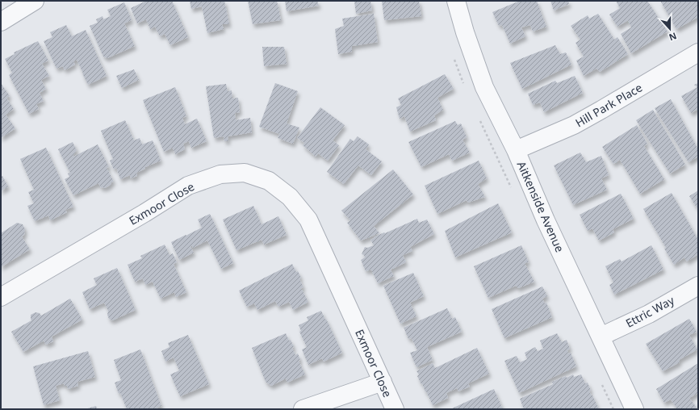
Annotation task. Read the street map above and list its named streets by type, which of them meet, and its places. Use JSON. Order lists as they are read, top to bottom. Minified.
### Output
{"streets":{"street":["Hill Park Place","Exmoor Close","Aitkenside Avenue","Ettric Way"]},"crossings":[["Hill Park Place","Aitkenside Avenue"],["Aitkenside Avenue","Ettric Way"]],"north":"bottom"}
